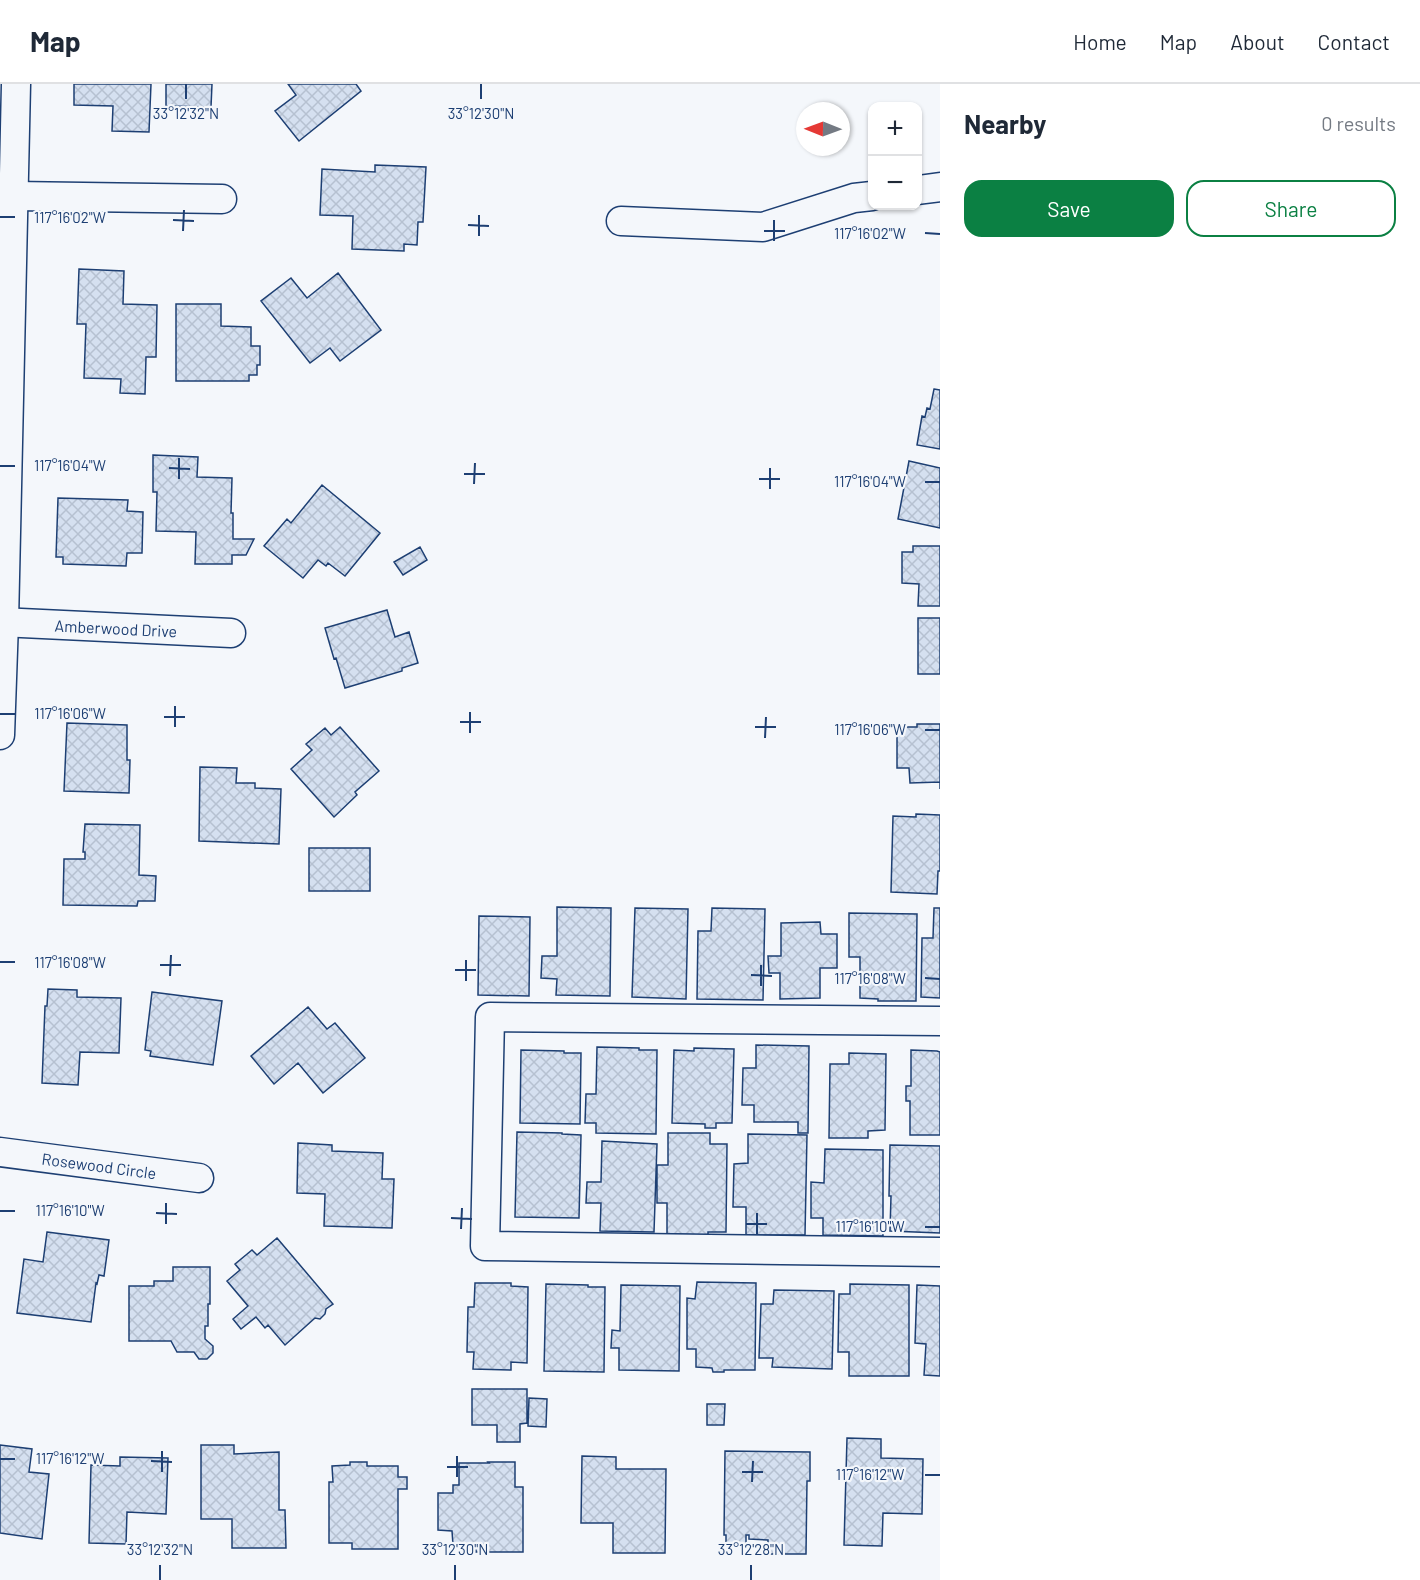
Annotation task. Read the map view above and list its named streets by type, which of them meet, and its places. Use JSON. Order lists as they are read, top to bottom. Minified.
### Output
{"streets":{"street":["Amberwood Drive","Rosewood Circle"]},"north":"left","page":{"header":"Map","nav":["Home","Map","About","Contact"],"heading":["Nearby","0 results"],"map_buttons":["+","−"],"buttons":["Save","Share"]},"coordinates":["33°12'32\"N","33°12'30\"N","117°16'02\"W","117°16'04\"W","117°16'06\"W","117°16'08\"W","117°16'10\"W","117°16'12\"W","33°12'28\"N"]}
